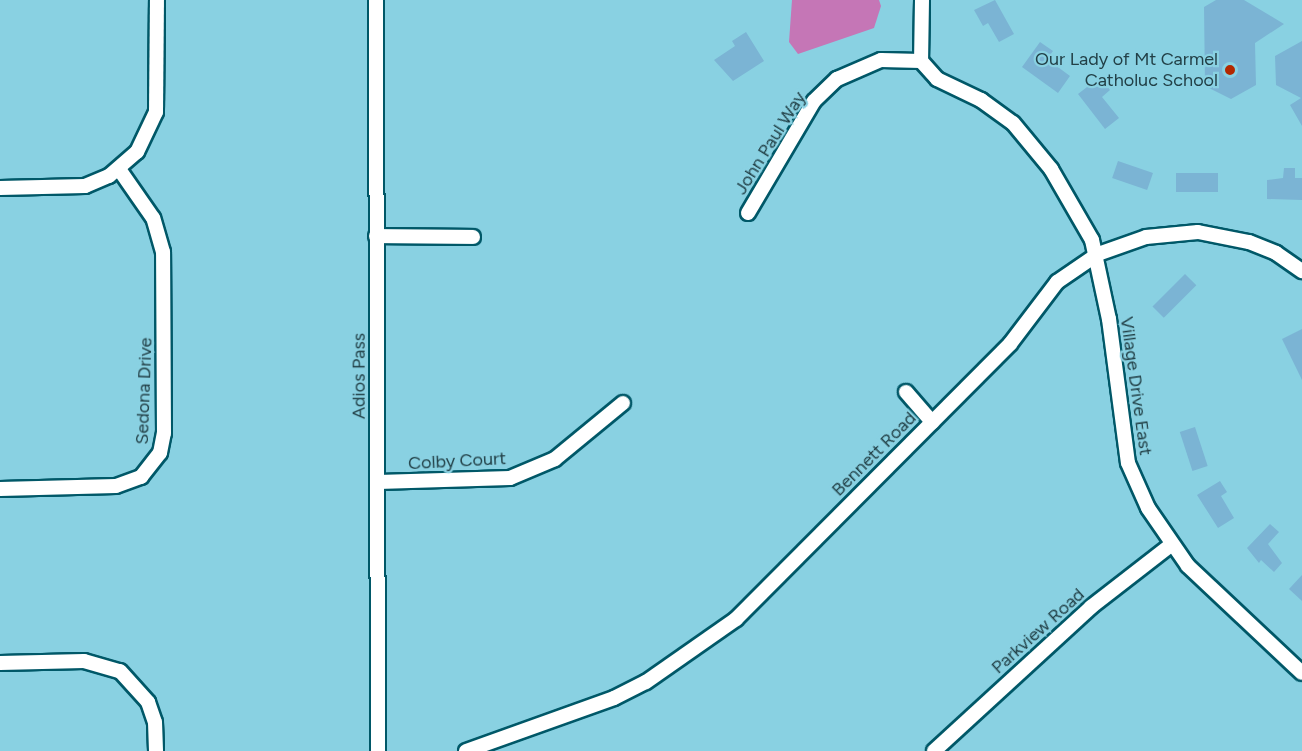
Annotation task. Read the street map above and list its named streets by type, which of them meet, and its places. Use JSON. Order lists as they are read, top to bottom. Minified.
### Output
{"streets":{"street":["John Paul Way","Adios Pass","Village Drive East","Sedona Drive","Bennett Road","Colby Court","Parkview Road"]},"crossings":[["Adios Pass","Colby Court"],["Village Drive East","Bennett Road"],["Village Drive East","Parkview Road"]],"places":["Our Lady of Mt Carmel Catholuc School"]}
